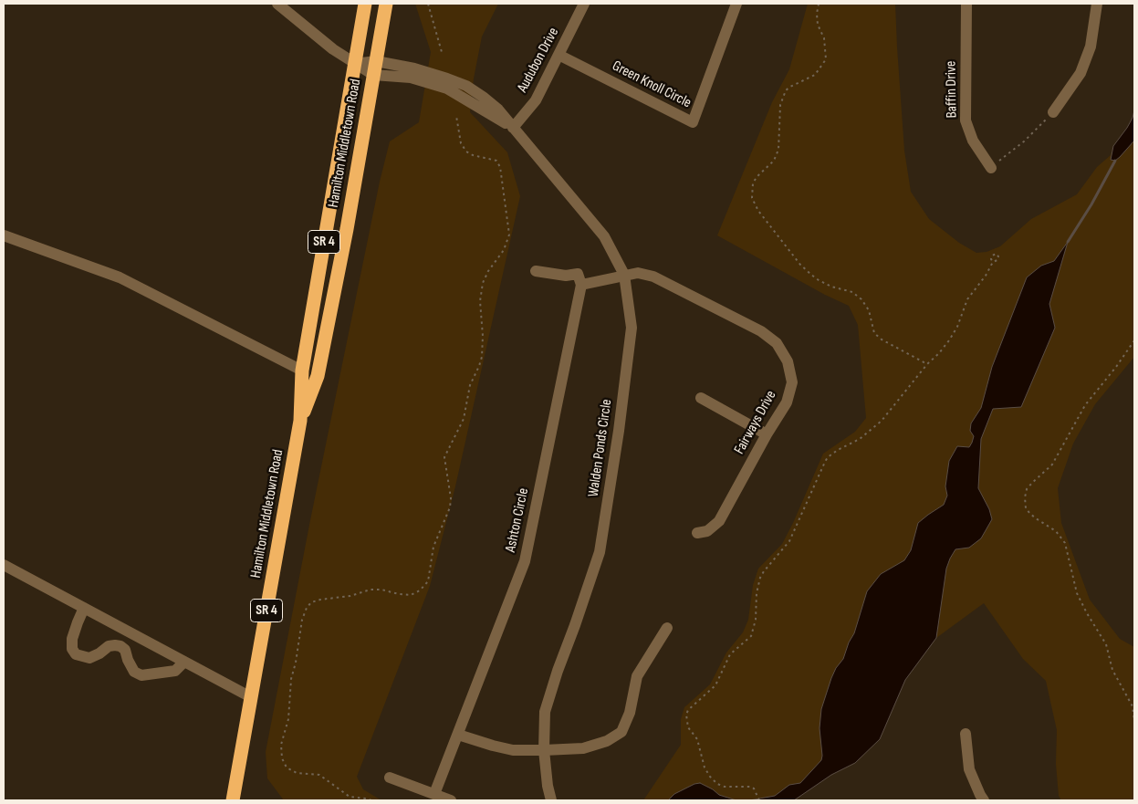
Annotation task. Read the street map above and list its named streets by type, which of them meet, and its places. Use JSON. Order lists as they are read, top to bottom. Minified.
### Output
{"streets":{"highway":["Hamilton Middletown Road","SR 4"],"street":["Audubon Drive","Green Knoll Circle","Baffin Drive","Fairways Drive","Walden Ponds Circle","Ashton Circle"]},"crossings":[["Audubon Drive","Green Knoll Circle"],["Audubon Drive","Walden Ponds Circle"],["Hamilton Middletown Road","Walden Ponds Circle"],["Fairways Drive","Walden Ponds Circle"]]}
